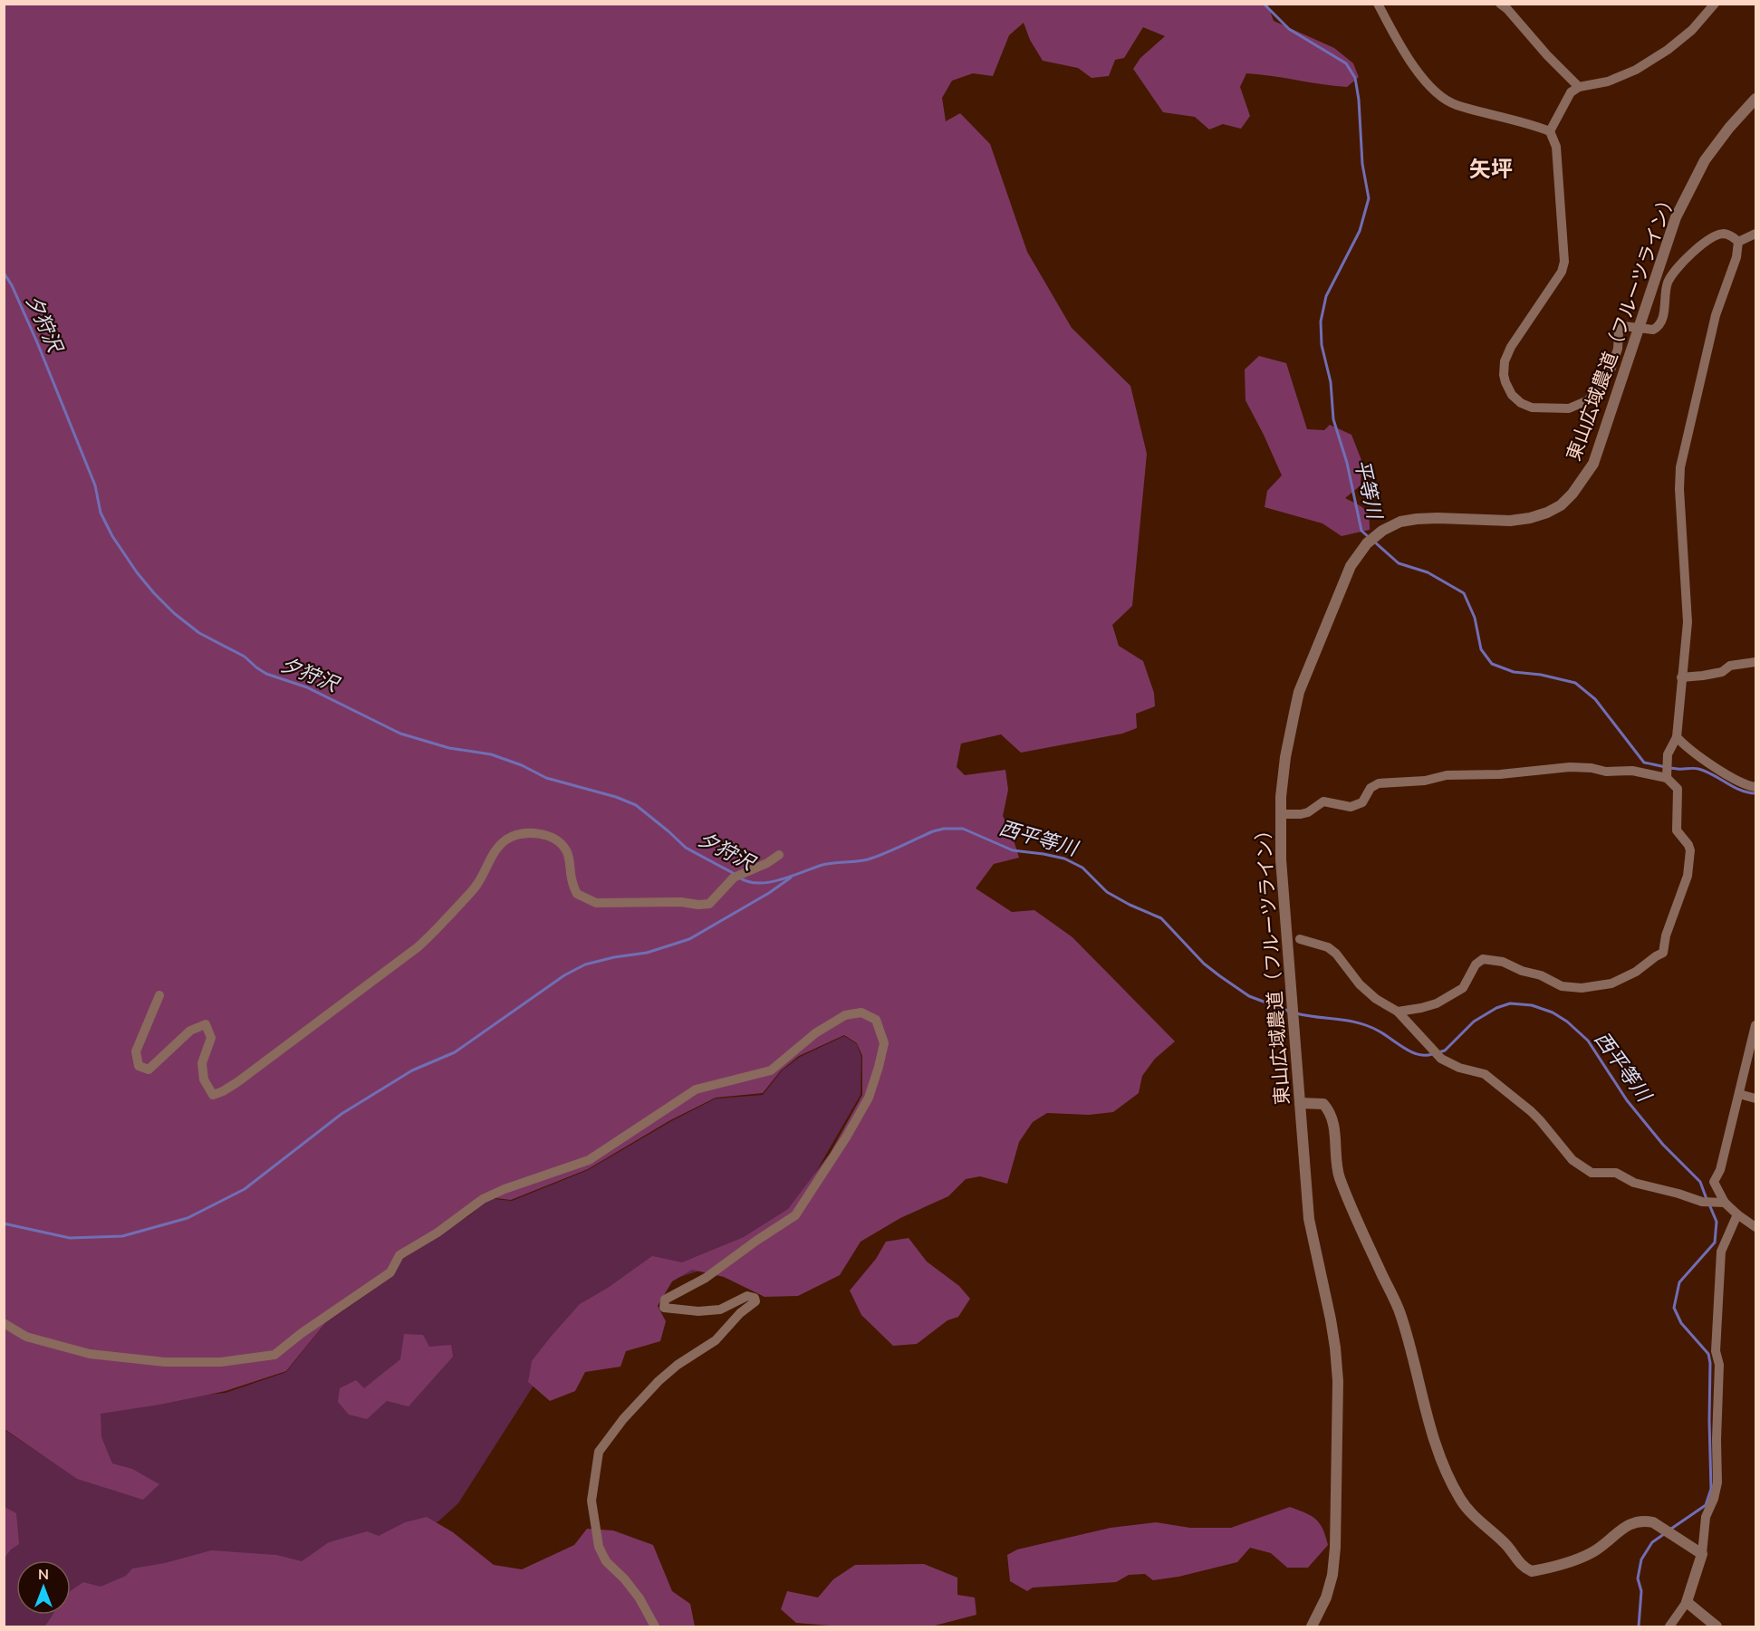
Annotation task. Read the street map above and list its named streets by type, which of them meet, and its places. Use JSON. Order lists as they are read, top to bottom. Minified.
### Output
{"streets":{"street":["東山広域農道（フルーツライン）"]},"districts":["矢坪"],"water":["夕狩沢","平等川","西平等川"],"north":"top"}
